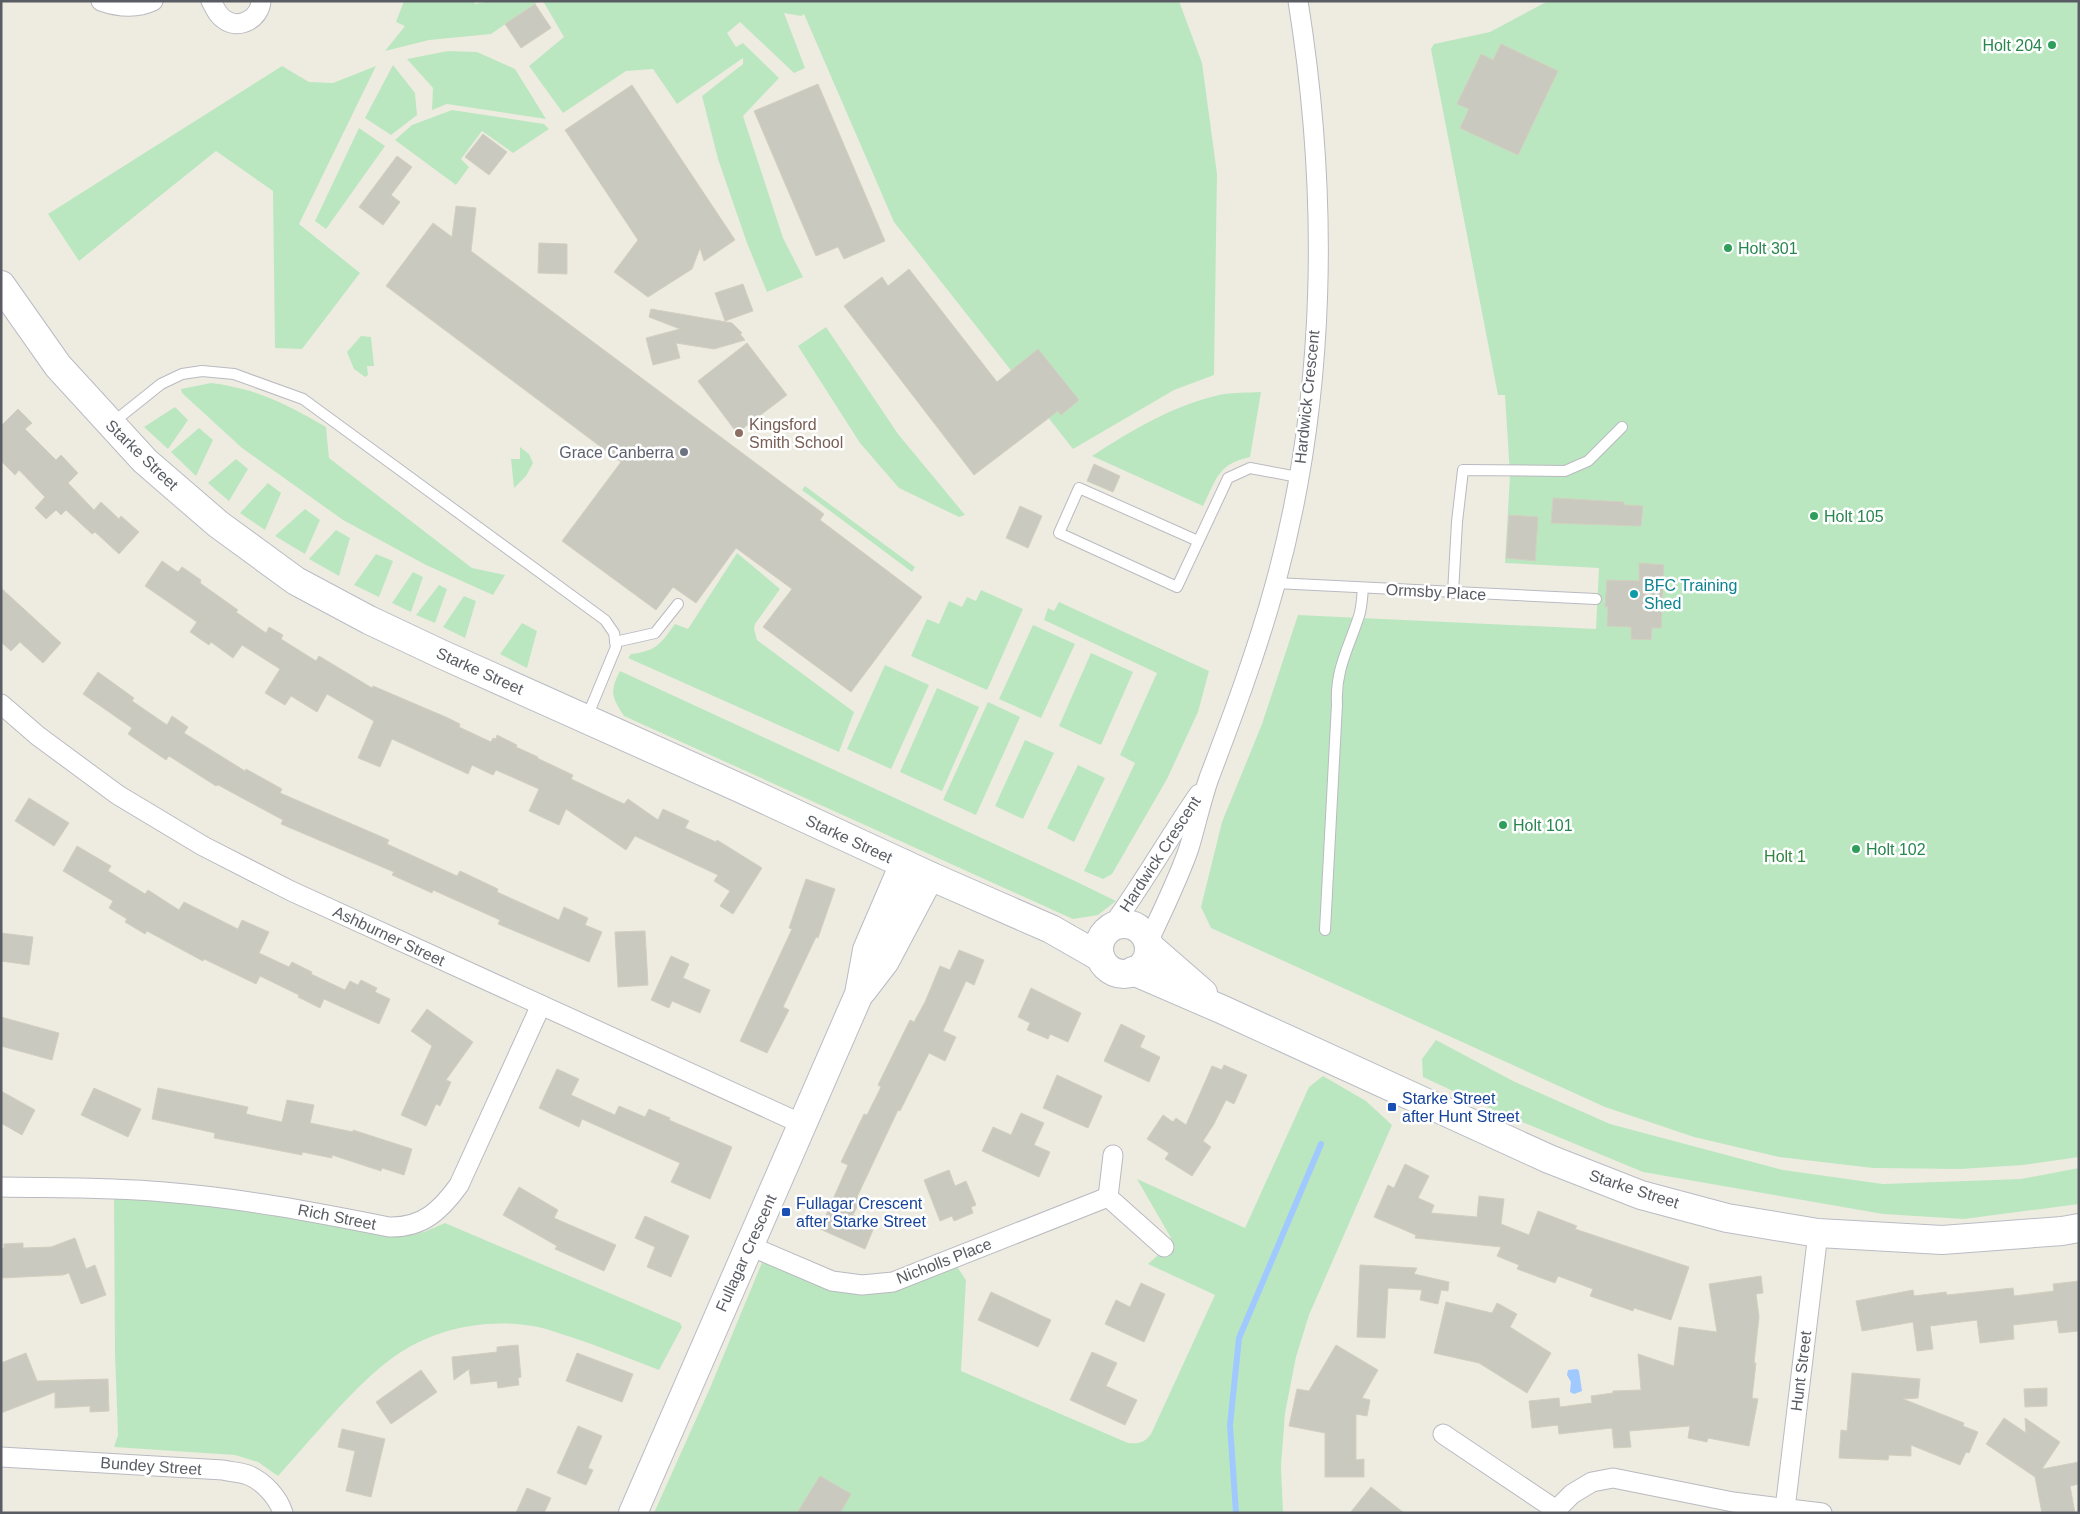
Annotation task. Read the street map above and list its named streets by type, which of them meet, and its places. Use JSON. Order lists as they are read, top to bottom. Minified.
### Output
{"streets":{"street":["Hardwick Crescent","Starke Street","Ashburner Street","Rich Street","Fullagar Crescent","Nicholls Place","Hunt Street","Bundey Street"],"lane":["Ormsby Place"]},"crossings":[["Hardwick Crescent","Starke Street"],["Hardwick Crescent","Ormsby Place"],["Starke Street","Fullagar Crescent"],["Starke Street","Hunt Street"],["Ashburner Street","Rich Street"],["Ashburner Street","Fullagar Crescent"],["Fullagar Crescent","Nicholls Place"]],"parks":["Holt 1"],"places":{"other":["Holt 204","Holt 301","Kingsford Smith School","Grace Canberra","Holt 105","BFC Training Shed","Holt 101","Holt 102"],"transit":["Starke Street after Hunt Street","Fullagar Crescent after Starke Street"]}}
